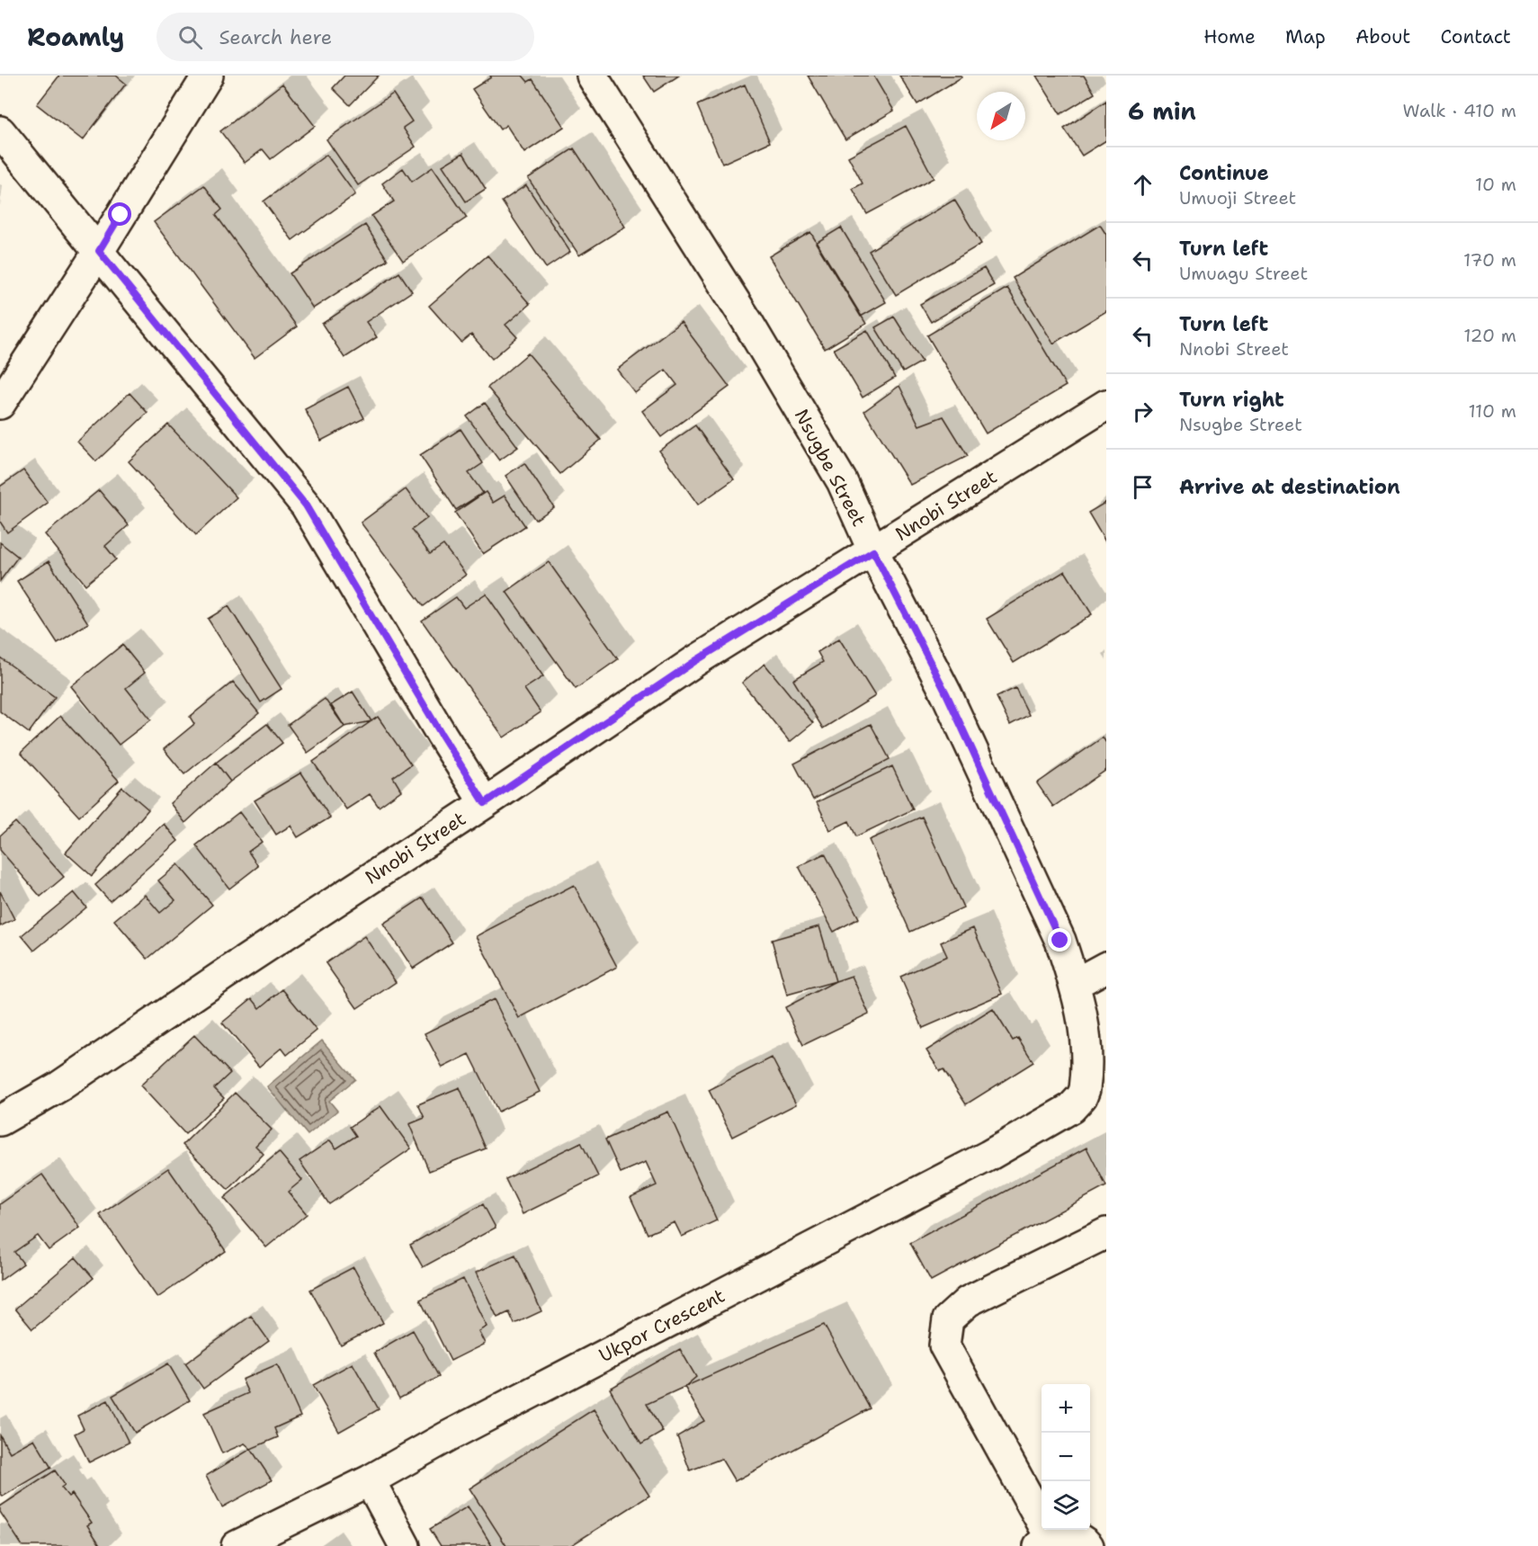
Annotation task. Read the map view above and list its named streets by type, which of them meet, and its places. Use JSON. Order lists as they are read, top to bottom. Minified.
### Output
{"streets":{"street":["Nsugbe Street","Nnobi Street","Ukpor Crescent"]},"crossings":[["Nsugbe Street","Nnobi Street"],["Nsugbe Street","Ukpor Crescent"]],"north":"bottom left","page":{"header":"Roamly","search":"Search here","nav":["Home","Map","About","Contact"],"heading":["6 min","Walk · 410 m"],"list":[["Continue","Umuoji Street","10 m"],["Turn left","Umuagu Street","170 m"],["Turn left","Nnobi Street","120 m"],["Turn right","Nsugbe Street","110 m"],"Arrive at destination"],"map_buttons":["+","−"]}}
